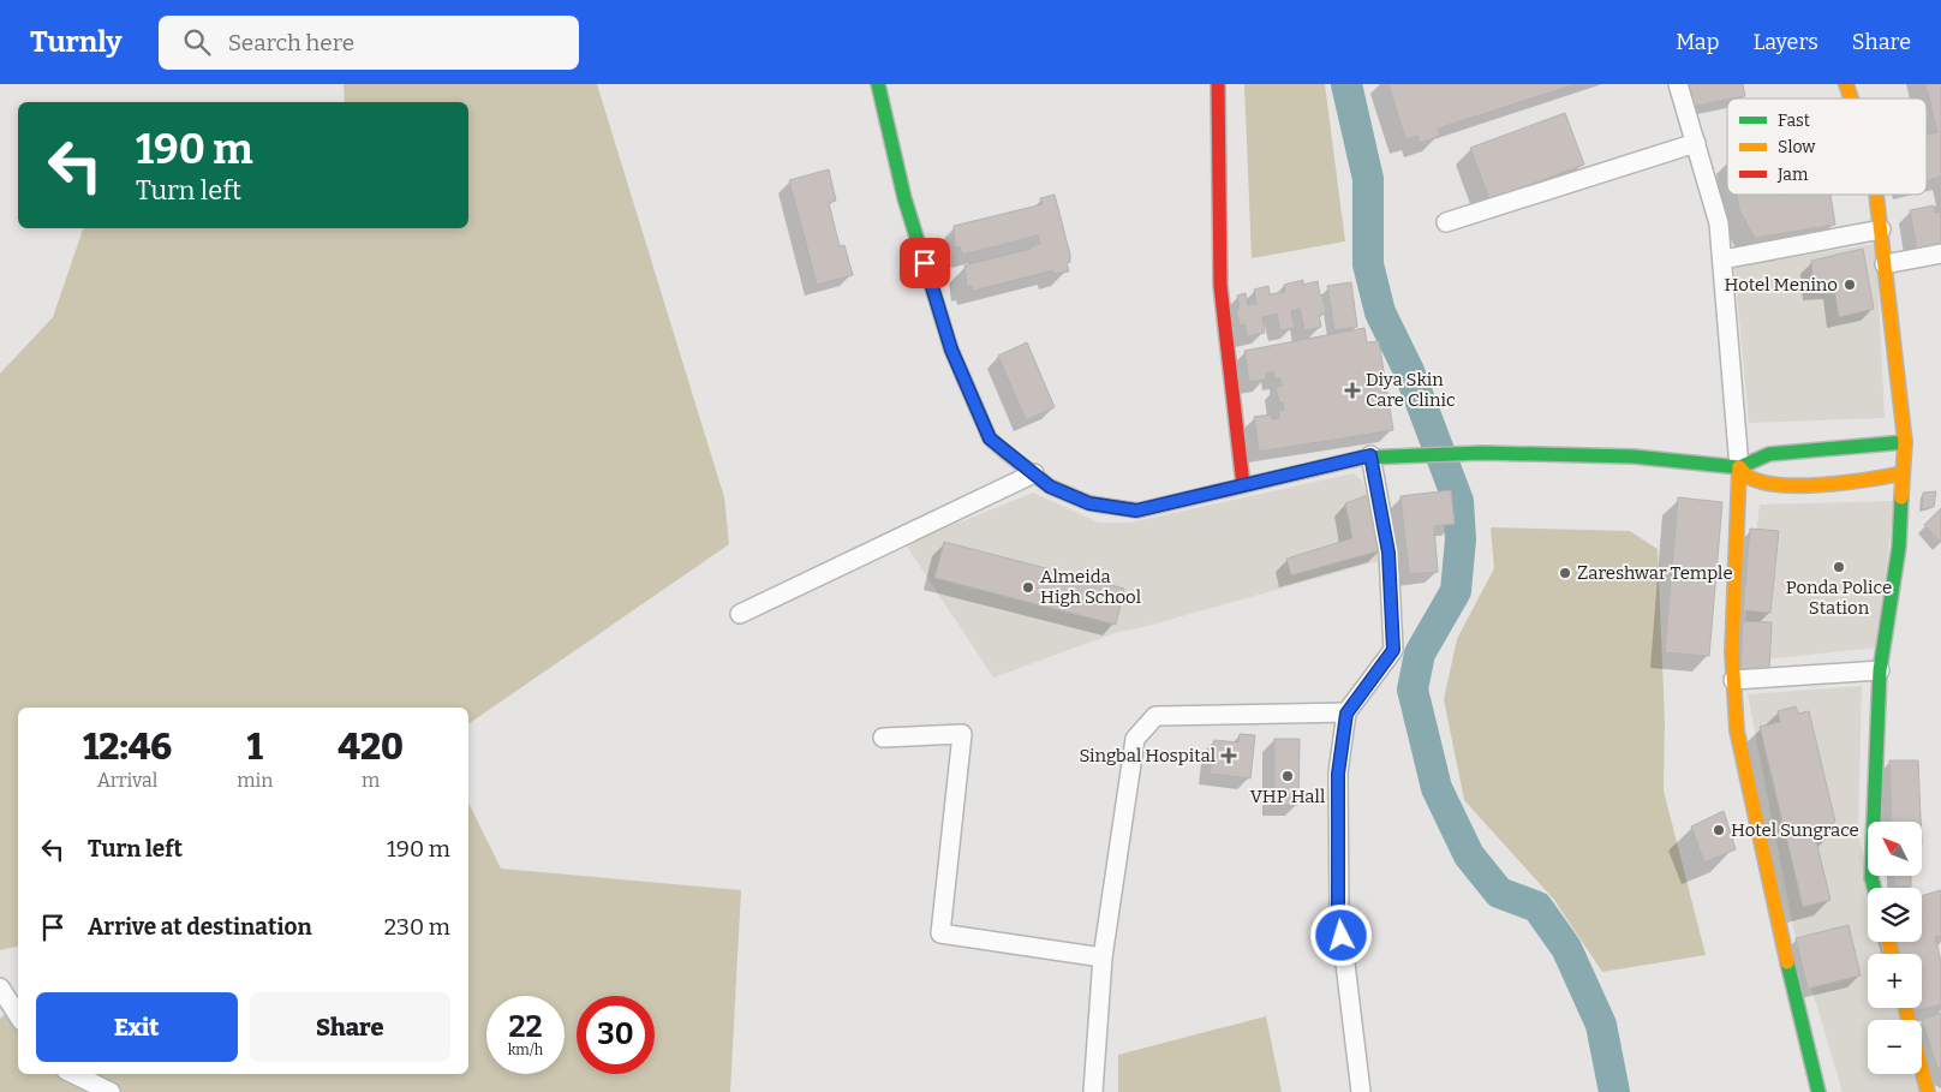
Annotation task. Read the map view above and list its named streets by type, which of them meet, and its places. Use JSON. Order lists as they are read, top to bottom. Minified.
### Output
{"places":{"other":["Hotel Menino","Ponda Police Station","Zareshwar Temple","Almeida High School","VHP Hall","Hotel Sungrace"],"health":["Diya Skin Care Clinic","Singbal Hospital"]},"legend":["Fast","Slow","Jam"],"north":"top left","page":{"header":"Turnly","search":"Search here","nav":["Map","Layers","Share"],"turn":["190 m","Turn left"],"eta":["12:46","Arrival","1","min","420","m"],"list":[{"name":"Turn left","value":"190 m"},{"name":"Arrive at destination","value":"230 m"}],"map_buttons":["+","−"],"buttons":["Exit","Share"],"speed":"22 km/h","limit":"30"}}
